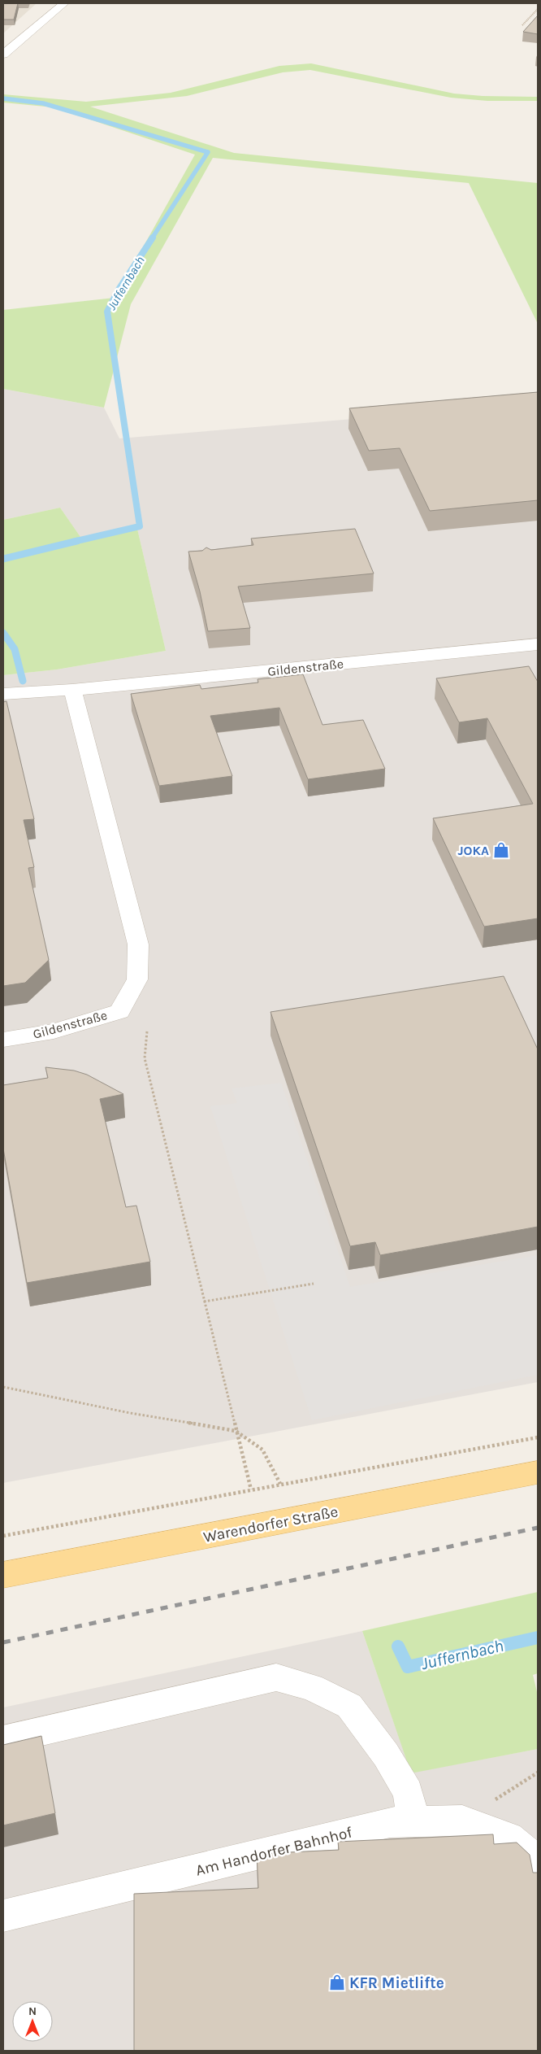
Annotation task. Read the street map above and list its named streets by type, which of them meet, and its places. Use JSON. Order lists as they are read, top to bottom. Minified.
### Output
{"streets":{"main road":["Warendorfer Straße"],"street":["Gildenstraße","Am Handorfer Bahnhof"]},"water":["Juffernbach"],"places":{"shop":["JOKA","KFR Mietlifte"]},"north":"top"}
